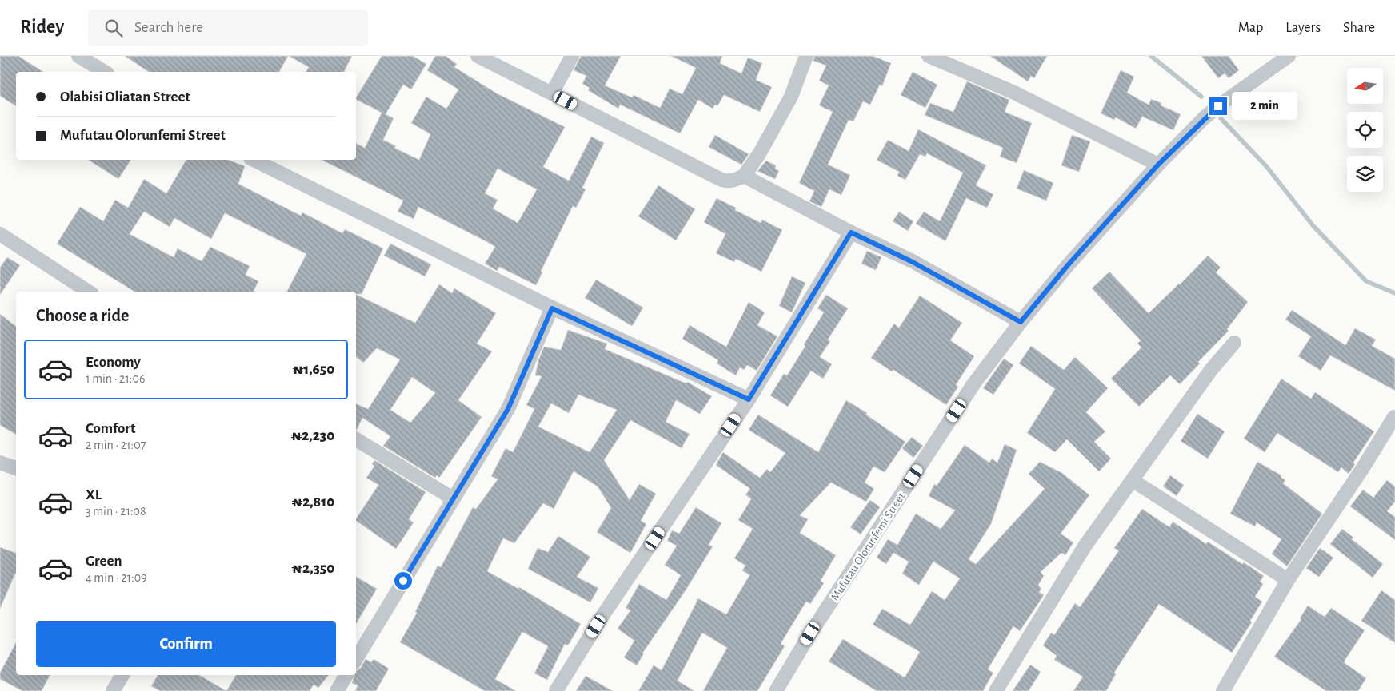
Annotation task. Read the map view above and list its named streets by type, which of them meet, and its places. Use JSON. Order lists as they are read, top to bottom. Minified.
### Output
{"streets":{"street":["Mufutau Olorunfemi Street"]},"north":"left","page":{"header":"Ridey","search":"Search here","nav":["Map","Layers","Share"],"banner":["Olabisi Oliatan Street","Mufutau Olorunfemi Street"],"bubble":"2 min","heading":"Choose a ride","list":[{"name":"Economy","note":"1 min · 21:06","value":"₦1,650"},{"name":"Comfort","note":"2 min · 21:07","value":"₦2,230"},{"name":"XL","note":"3 min · 21:08","value":"₦2,810"},{"name":"Green","note":"4 min · 21:09","value":"₦2,350"}],"buttons":"Confirm"}}
